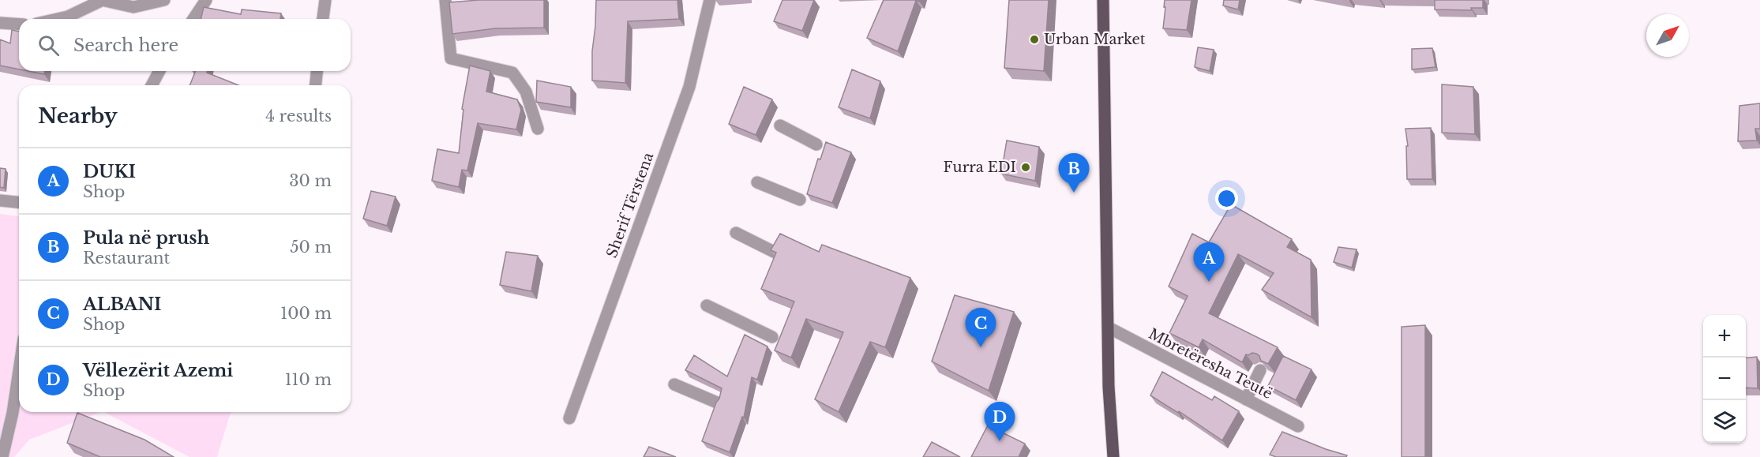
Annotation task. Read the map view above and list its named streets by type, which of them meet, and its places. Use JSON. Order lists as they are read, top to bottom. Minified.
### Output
{"streets":{"street":["Sherif Tërstena","Mbretëresha Teutë"]},"places":["Urban Market","Furra EDI"],"north":"top right","page":{"search":"Search here","heading":["Nearby","4 results"],"list":[{"mark":"A","name":"DUKI","note":"Shop","value":"30 m"},{"mark":"B","name":"Pula në prush","note":"Restaurant","value":"50 m"},{"mark":"C","name":"ALBANI","note":"Shop","value":"100 m"},{"mark":"D","name":"Vëllezërit Azemi","note":"Shop","value":"110 m"}],"pins":["B","A","C","D"],"map_buttons":["+","−"]}}
